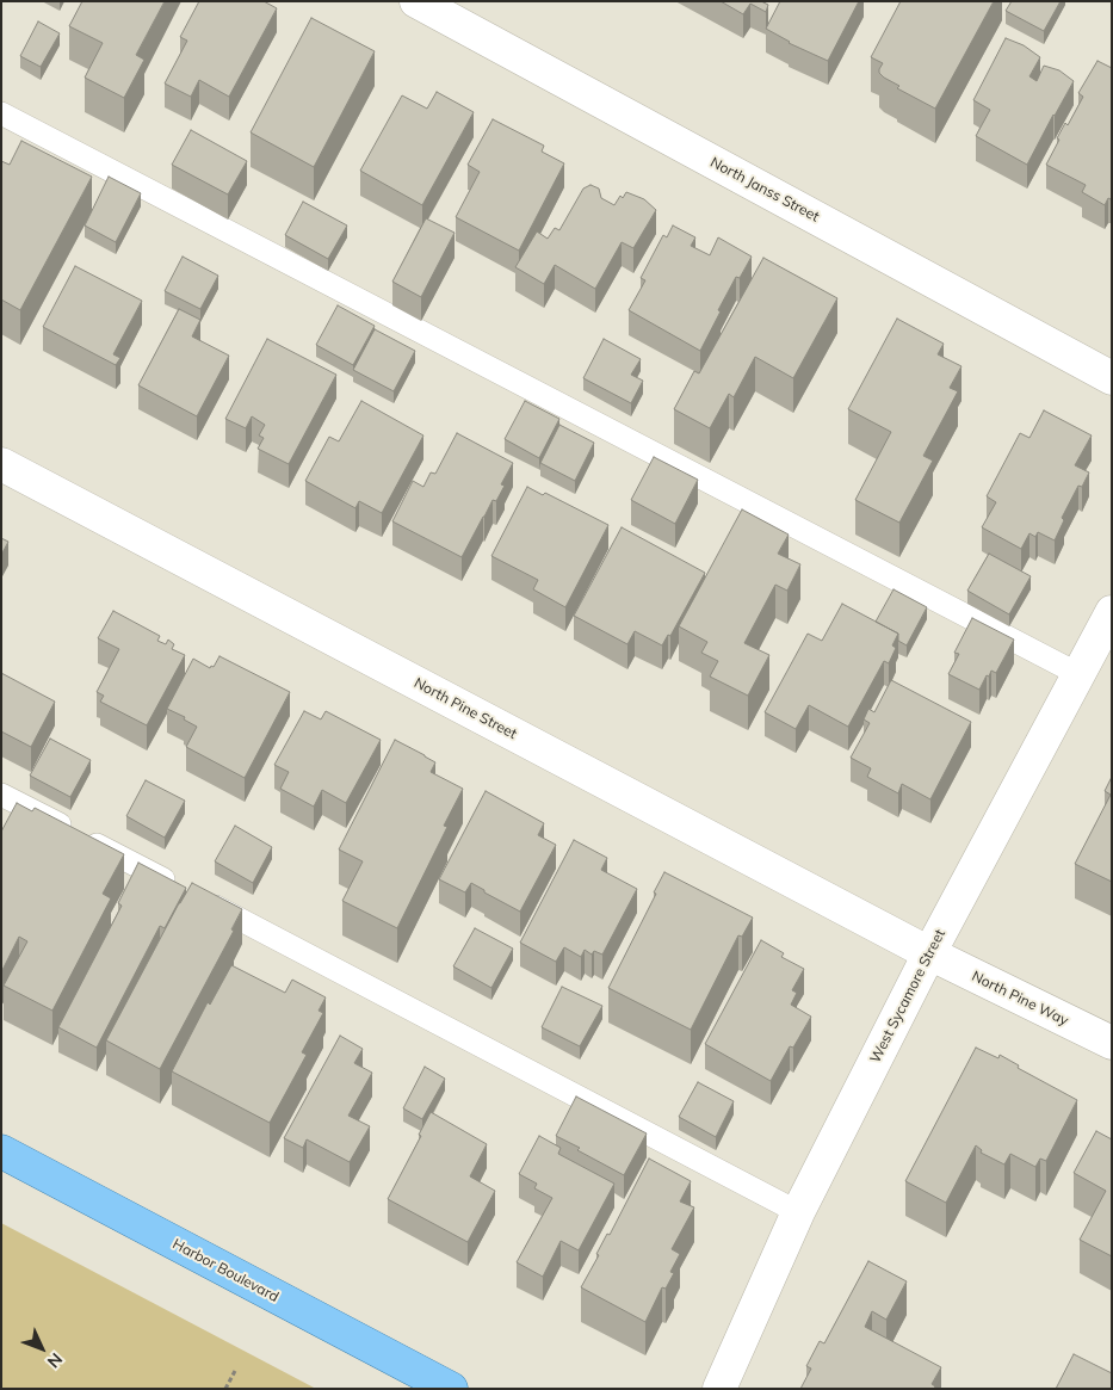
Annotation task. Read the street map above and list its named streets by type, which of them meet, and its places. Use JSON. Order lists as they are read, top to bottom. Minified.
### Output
{"streets":{"main road":["Harbor Boulevard"],"street":["North Janss Street","North Pine Street","West Sycamore Street","North Pine Way"]},"crossings":[["North Pine Street","West Sycamore Street"],["North Pine Street","North Pine Way"],["West Sycamore Street","North Pine Way"]],"north":"bottom right"}
